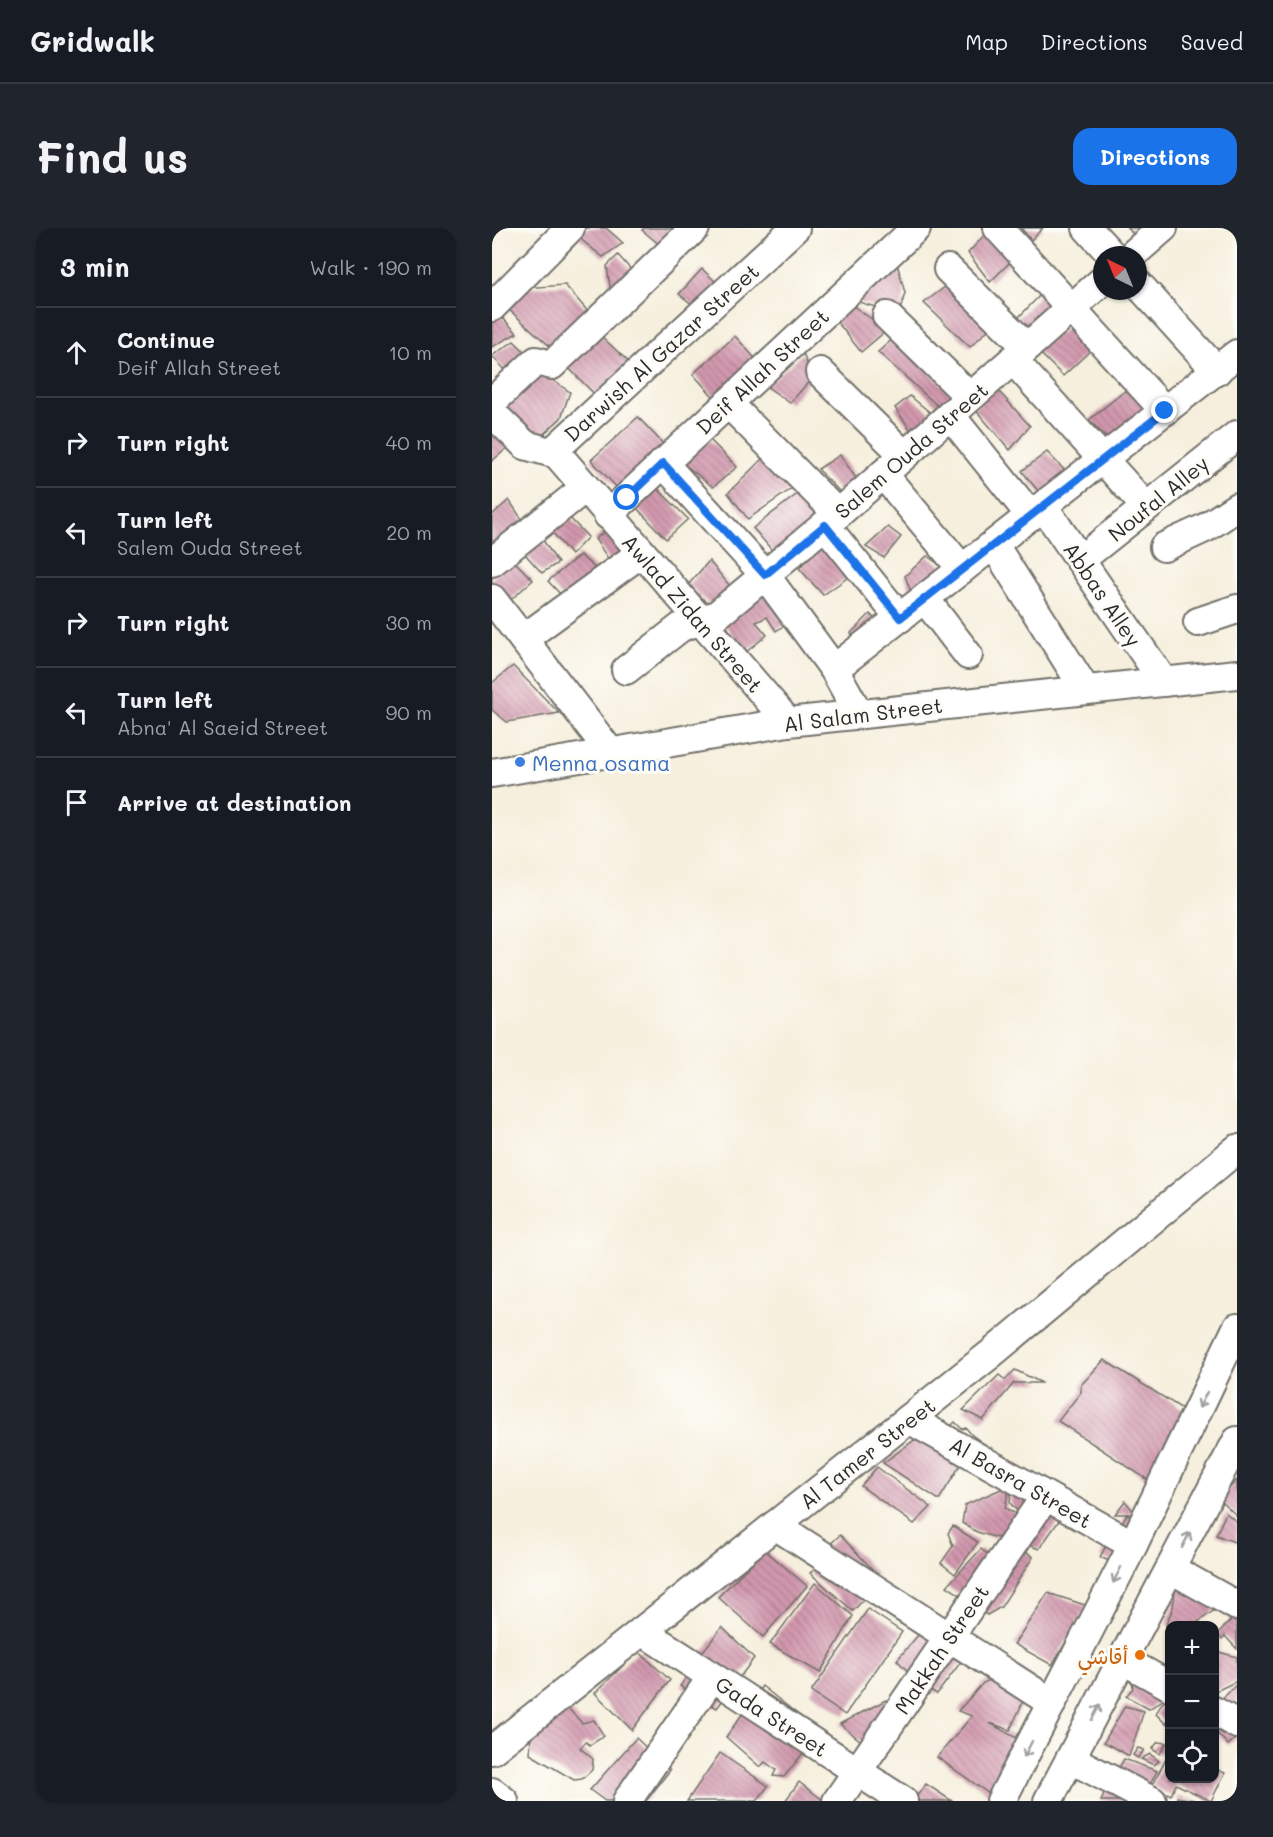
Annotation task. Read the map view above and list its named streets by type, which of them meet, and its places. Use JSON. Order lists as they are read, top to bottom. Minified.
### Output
{"streets":{"street":["Darwish Al Gazar Street","Deif Allah Street","Salem Ouda Street","Noufal Alley","Abbas Alley","Awlad Zidan Street","Al Salam Street","Al Tamer Street","Al Basra Street","Makkah Street","Gada Street"]},"crossings":[["Darwish Al Gazar Street","Awlad Zidan Street"],["Deif Allah Street","Awlad Zidan Street"],["Salem Ouda Street","Abbas Alley"],["Salem Ouda Street","Awlad Zidan Street"],["Noufal Alley","Abbas Alley"],["Abbas Alley","Al Salam Street"],["Awlad Zidan Street","Al Salam Street"],["Al Tamer Street","Al Basra Street"],["Al Tamer Street","Gada Street"],["Al Basra Street","Makkah Street"],["Makkah Street","Gada Street"]],"places":["Menna osama","أقاشي"],"north":"top left","page":{"header":"Gridwalk","nav":["Map","Directions","Saved"],"buttons":"Directions","title":"Find us","heading":["3 min","Walk · 190 m"],"list":[["Continue","Deif Allah Street","10 m"],["Turn right","40 m"],["Turn left","Salem Ouda Street","20 m"],["Turn right","30 m"],["Turn left","Abna' Al Saeid Street","90 m"],"Arrive at destination"],"map_buttons":["+","−"]}}
